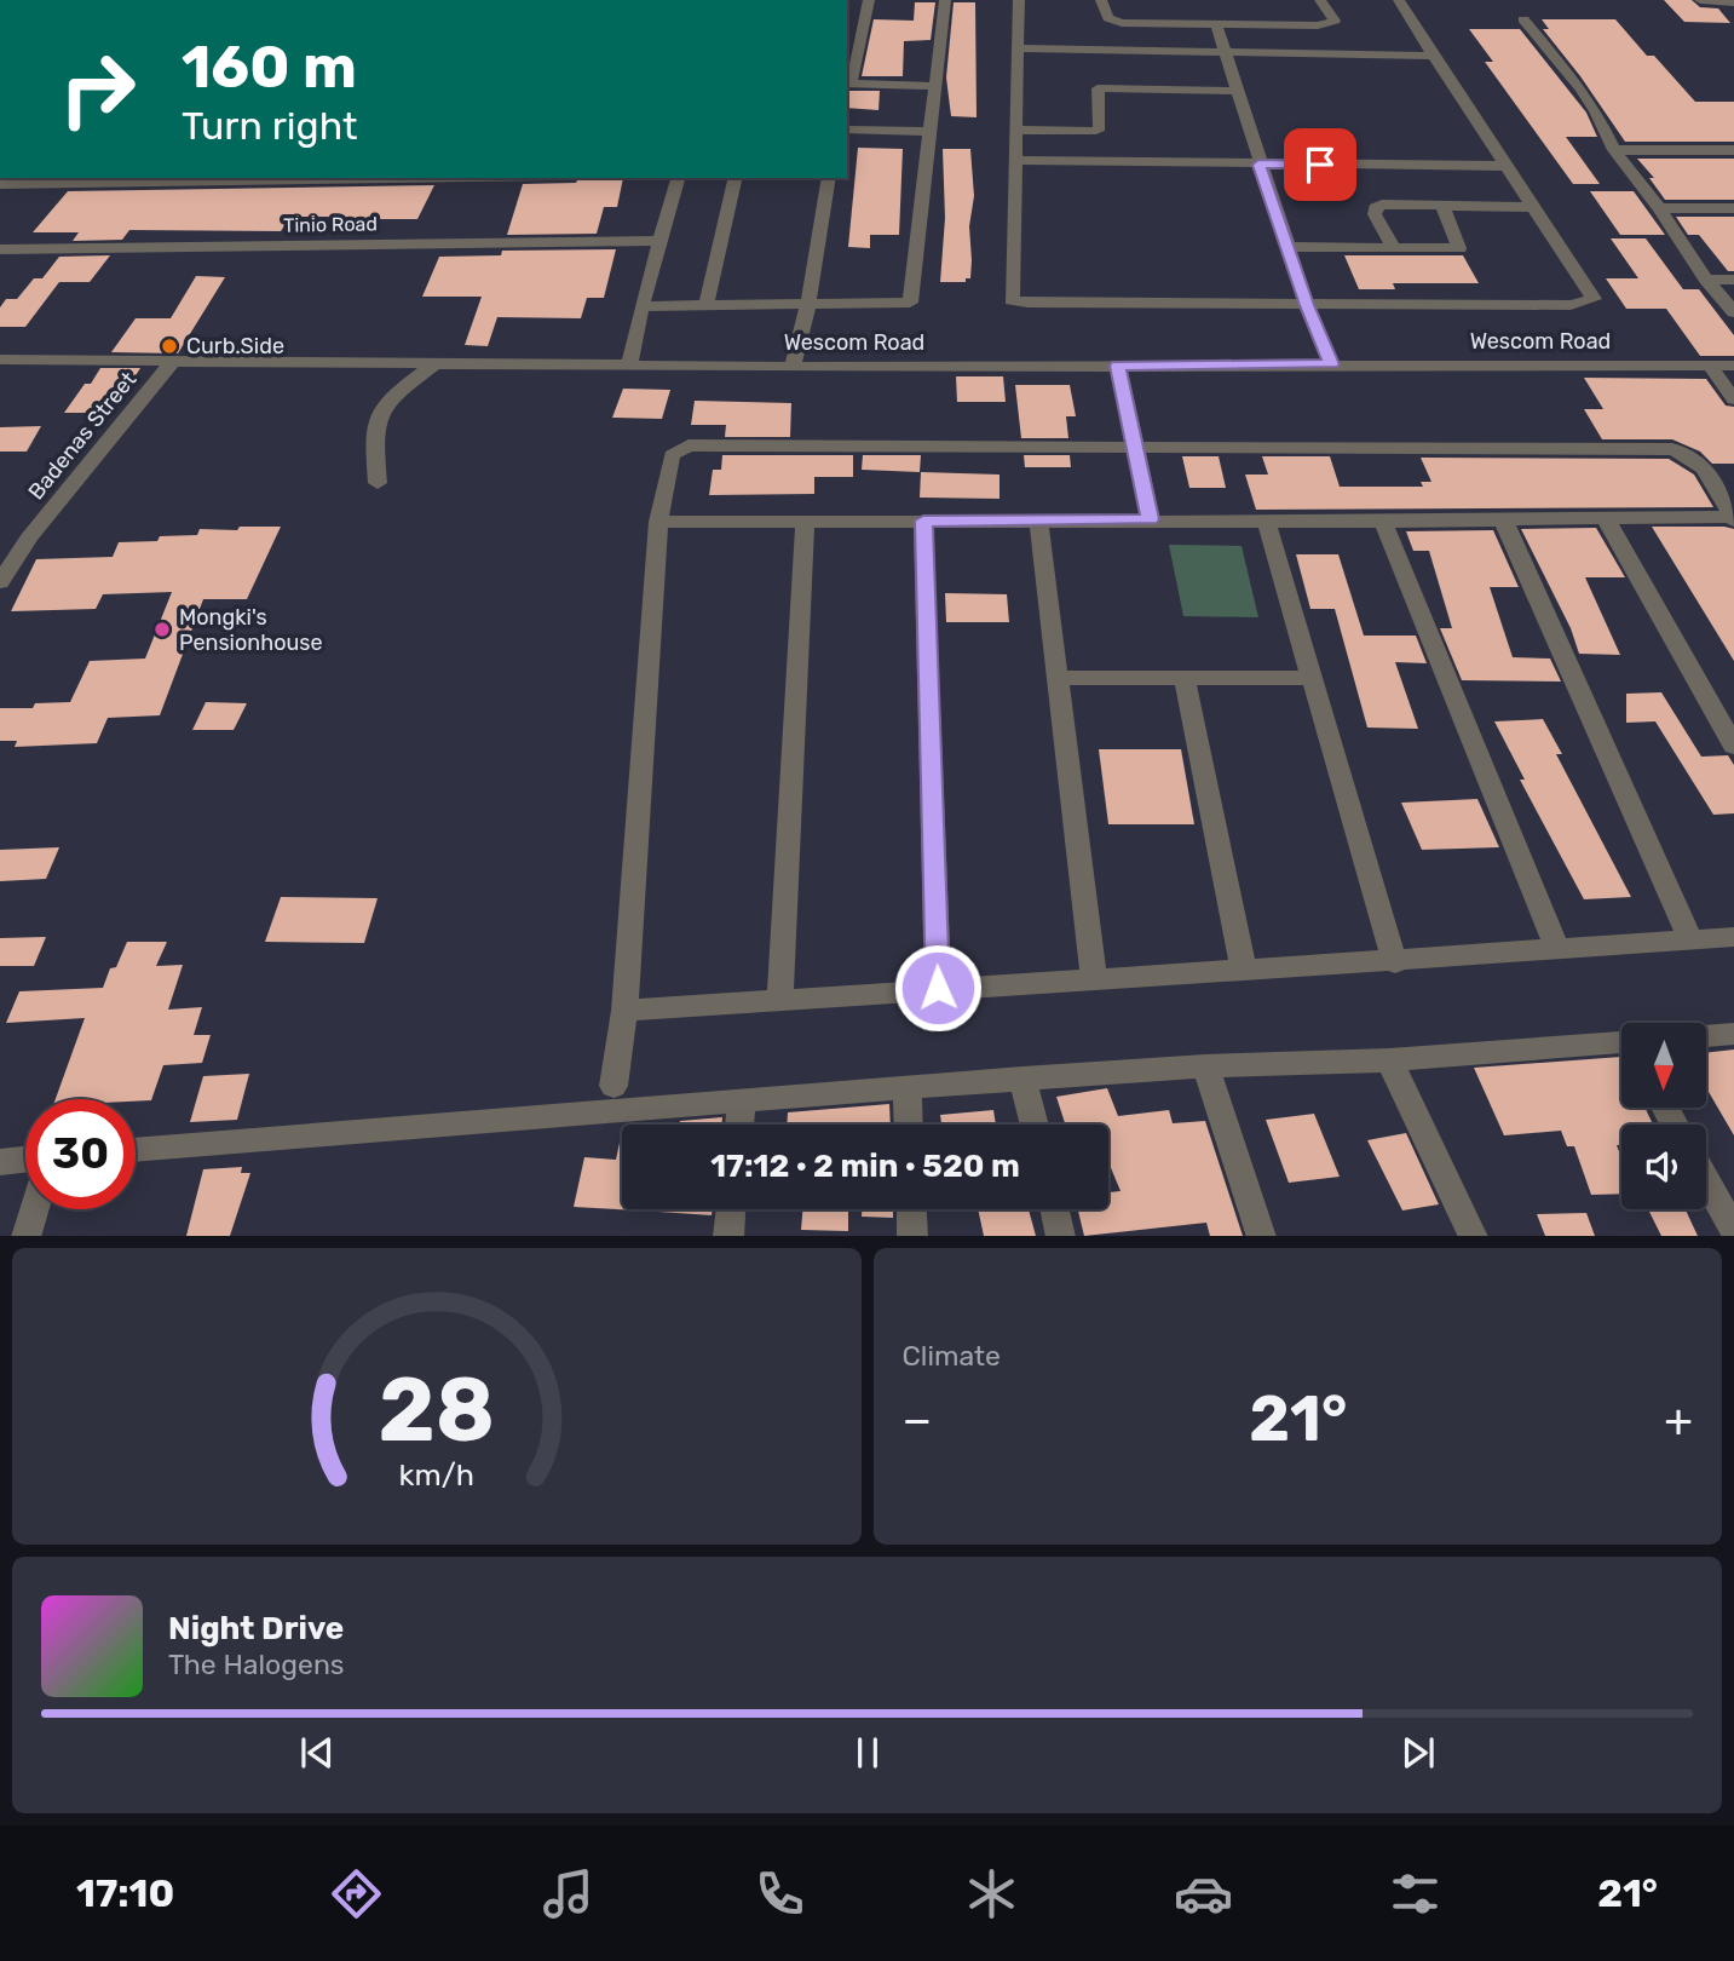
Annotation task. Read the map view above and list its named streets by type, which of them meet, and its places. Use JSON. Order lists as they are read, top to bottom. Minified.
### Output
{"streets":{"street":["Tinio Road","Wescom Road","Badenas Street"]},"crossings":[["Wescom Road","Badenas Street"]],"places":["Curb.Side","Mongki's Pensionhouse"],"north":"bottom","page":{"turn":["160 m","Turn right"],"limit":"30","trip":"17:12 · 2 min · 520 m","tile":"Climate","heat":["−","21°","+"],"song":["Night Drive","The Halogens"],"tabs":["17:10","21°"],"gauge":["28","km/h"]}}
